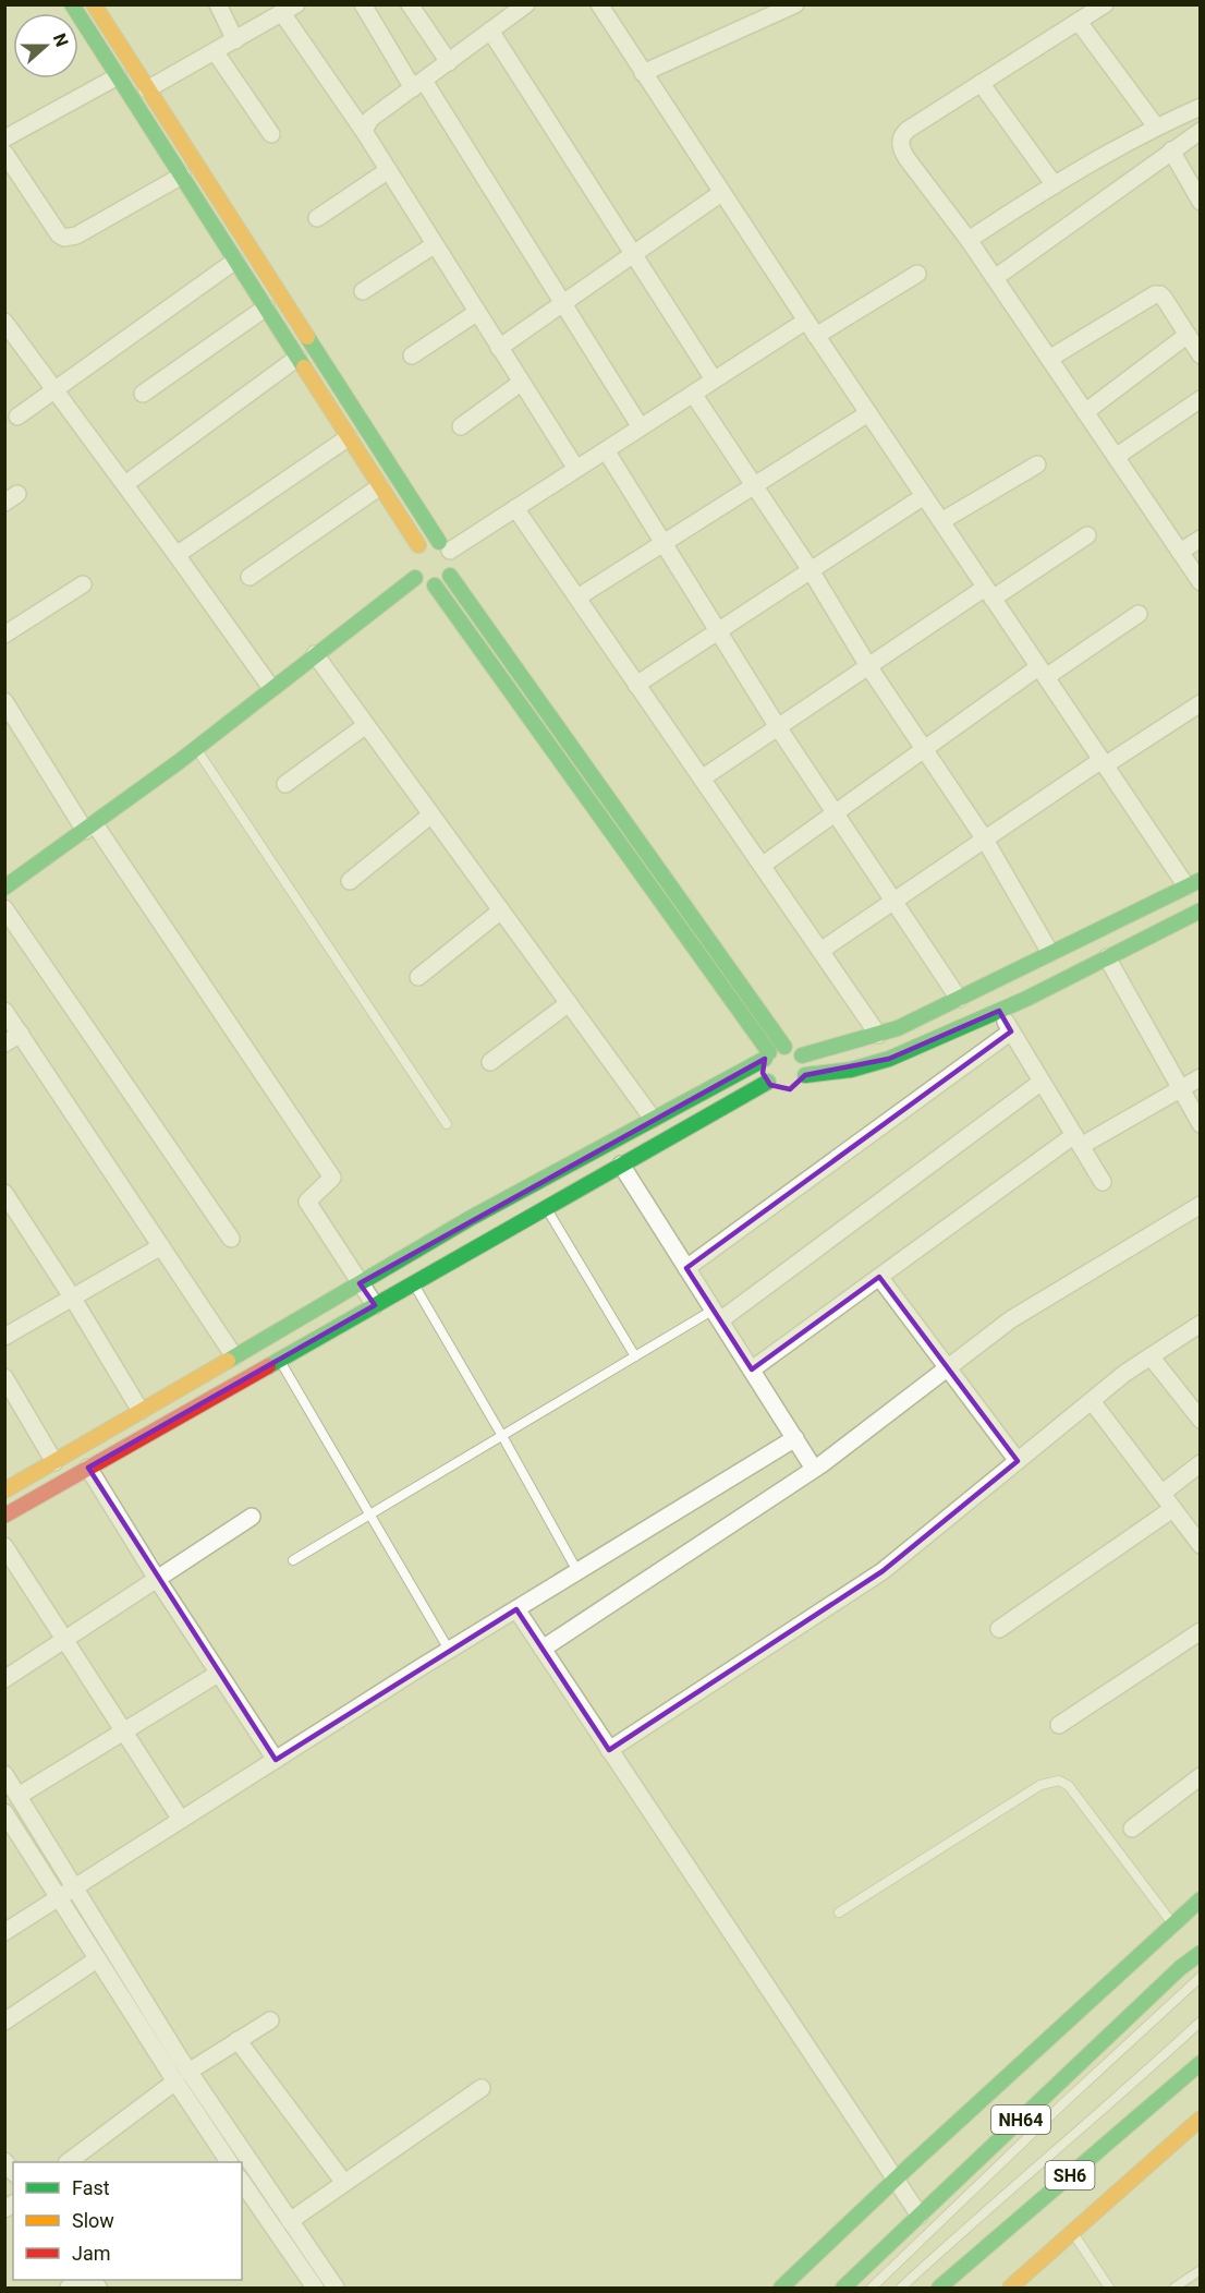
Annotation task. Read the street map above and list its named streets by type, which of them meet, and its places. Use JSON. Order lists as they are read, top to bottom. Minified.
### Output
{"streets":{"main road":["NH64","SH6"]},"legend":["Fast","Slow","Jam"],"north":"right"}
